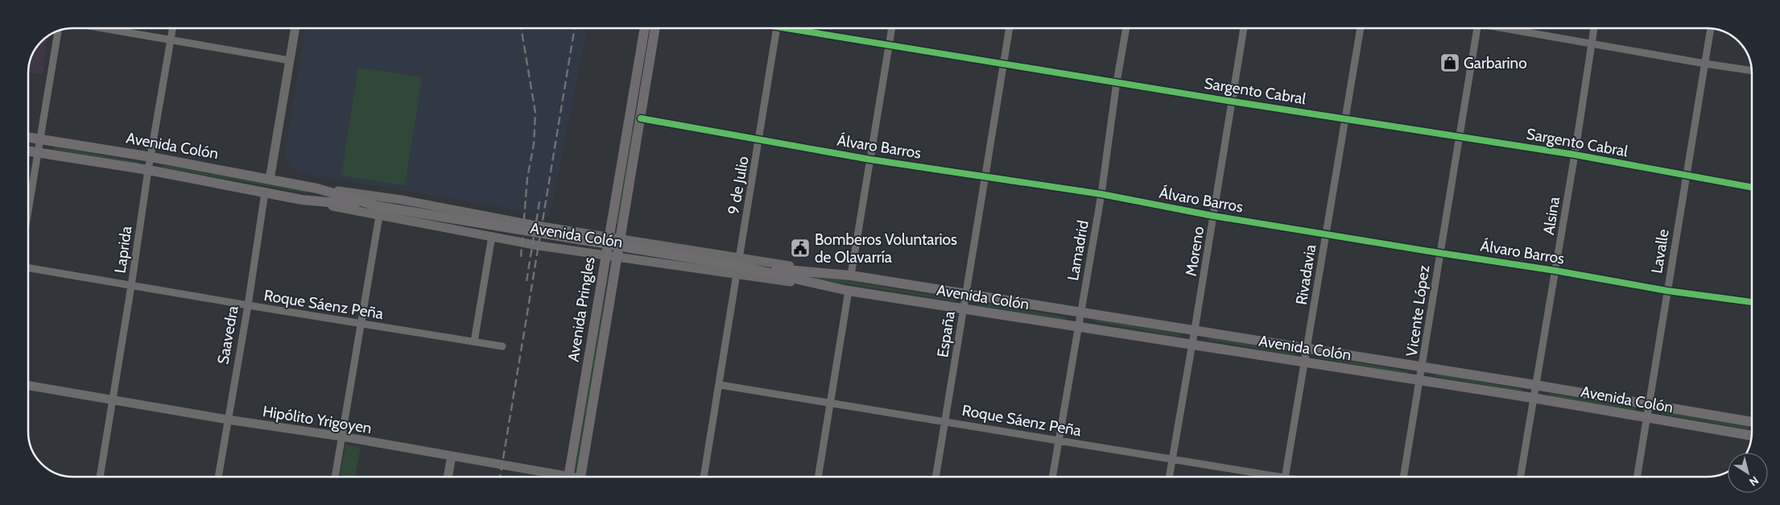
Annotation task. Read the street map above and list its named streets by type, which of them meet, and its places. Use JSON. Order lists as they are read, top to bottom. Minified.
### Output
{"streets":{"main road":["Avenida Colón","Avenida Pringles"],"street":["Sargento Cabral","Álvaro Barros","9 de Julio","Alsina","Laprida","Lamadrid","Moreno","Lavalle","Rivadavia","Roque Sáenz Peña","Vicente López","España","Saavedra","Hipólito Yrigoyen"]},"crossings":[["Sargento Cabral","Alsina"],["Sargento Cabral","Lamadrid"],["Sargento Cabral","Moreno"],["Sargento Cabral","Lavalle"],["Sargento Cabral","Rivadavia"],["Sargento Cabral","Vicente López"],["Sargento Cabral","España"],["Avenida Colón","9 de Julio"],["Avenida Colón","Alsina"],["Avenida Colón","Laprida"],["Avenida Colón","Lamadrid"],["Avenida Colón","Moreno"],["Avenida Colón","Lavalle"],["Avenida Colón","Rivadavia"],["Avenida Colón","Avenida Pringles"],["Avenida Colón","Vicente López"],["Avenida Colón","España"],["Avenida Colón","Saavedra"],["Álvaro Barros","9 de Julio"],["Álvaro Barros","Alsina"],["Álvaro Barros","Lamadrid"],["Álvaro Barros","Moreno"],["Álvaro Barros","Lavalle"],["Álvaro Barros","Rivadavia"],["Álvaro Barros","Avenida Pringles"],["Álvaro Barros","Vicente López"],["Álvaro Barros","España"],["9 de Julio","Roque Sáenz Peña"],["Laprida","Roque Sáenz Peña"],["Laprida","Hipólito Yrigoyen"],["Lamadrid","Roque Sáenz Peña"],["Moreno","Roque Sáenz Peña"],["Roque Sáenz Peña","España"],["Roque Sáenz Peña","Saavedra"],["Saavedra","Hipólito Yrigoyen"]],"places":{"shop":["Garbarino"],"public building":["Bomberos Voluntarios de Olavarría"]},"north":"bottom right"}
